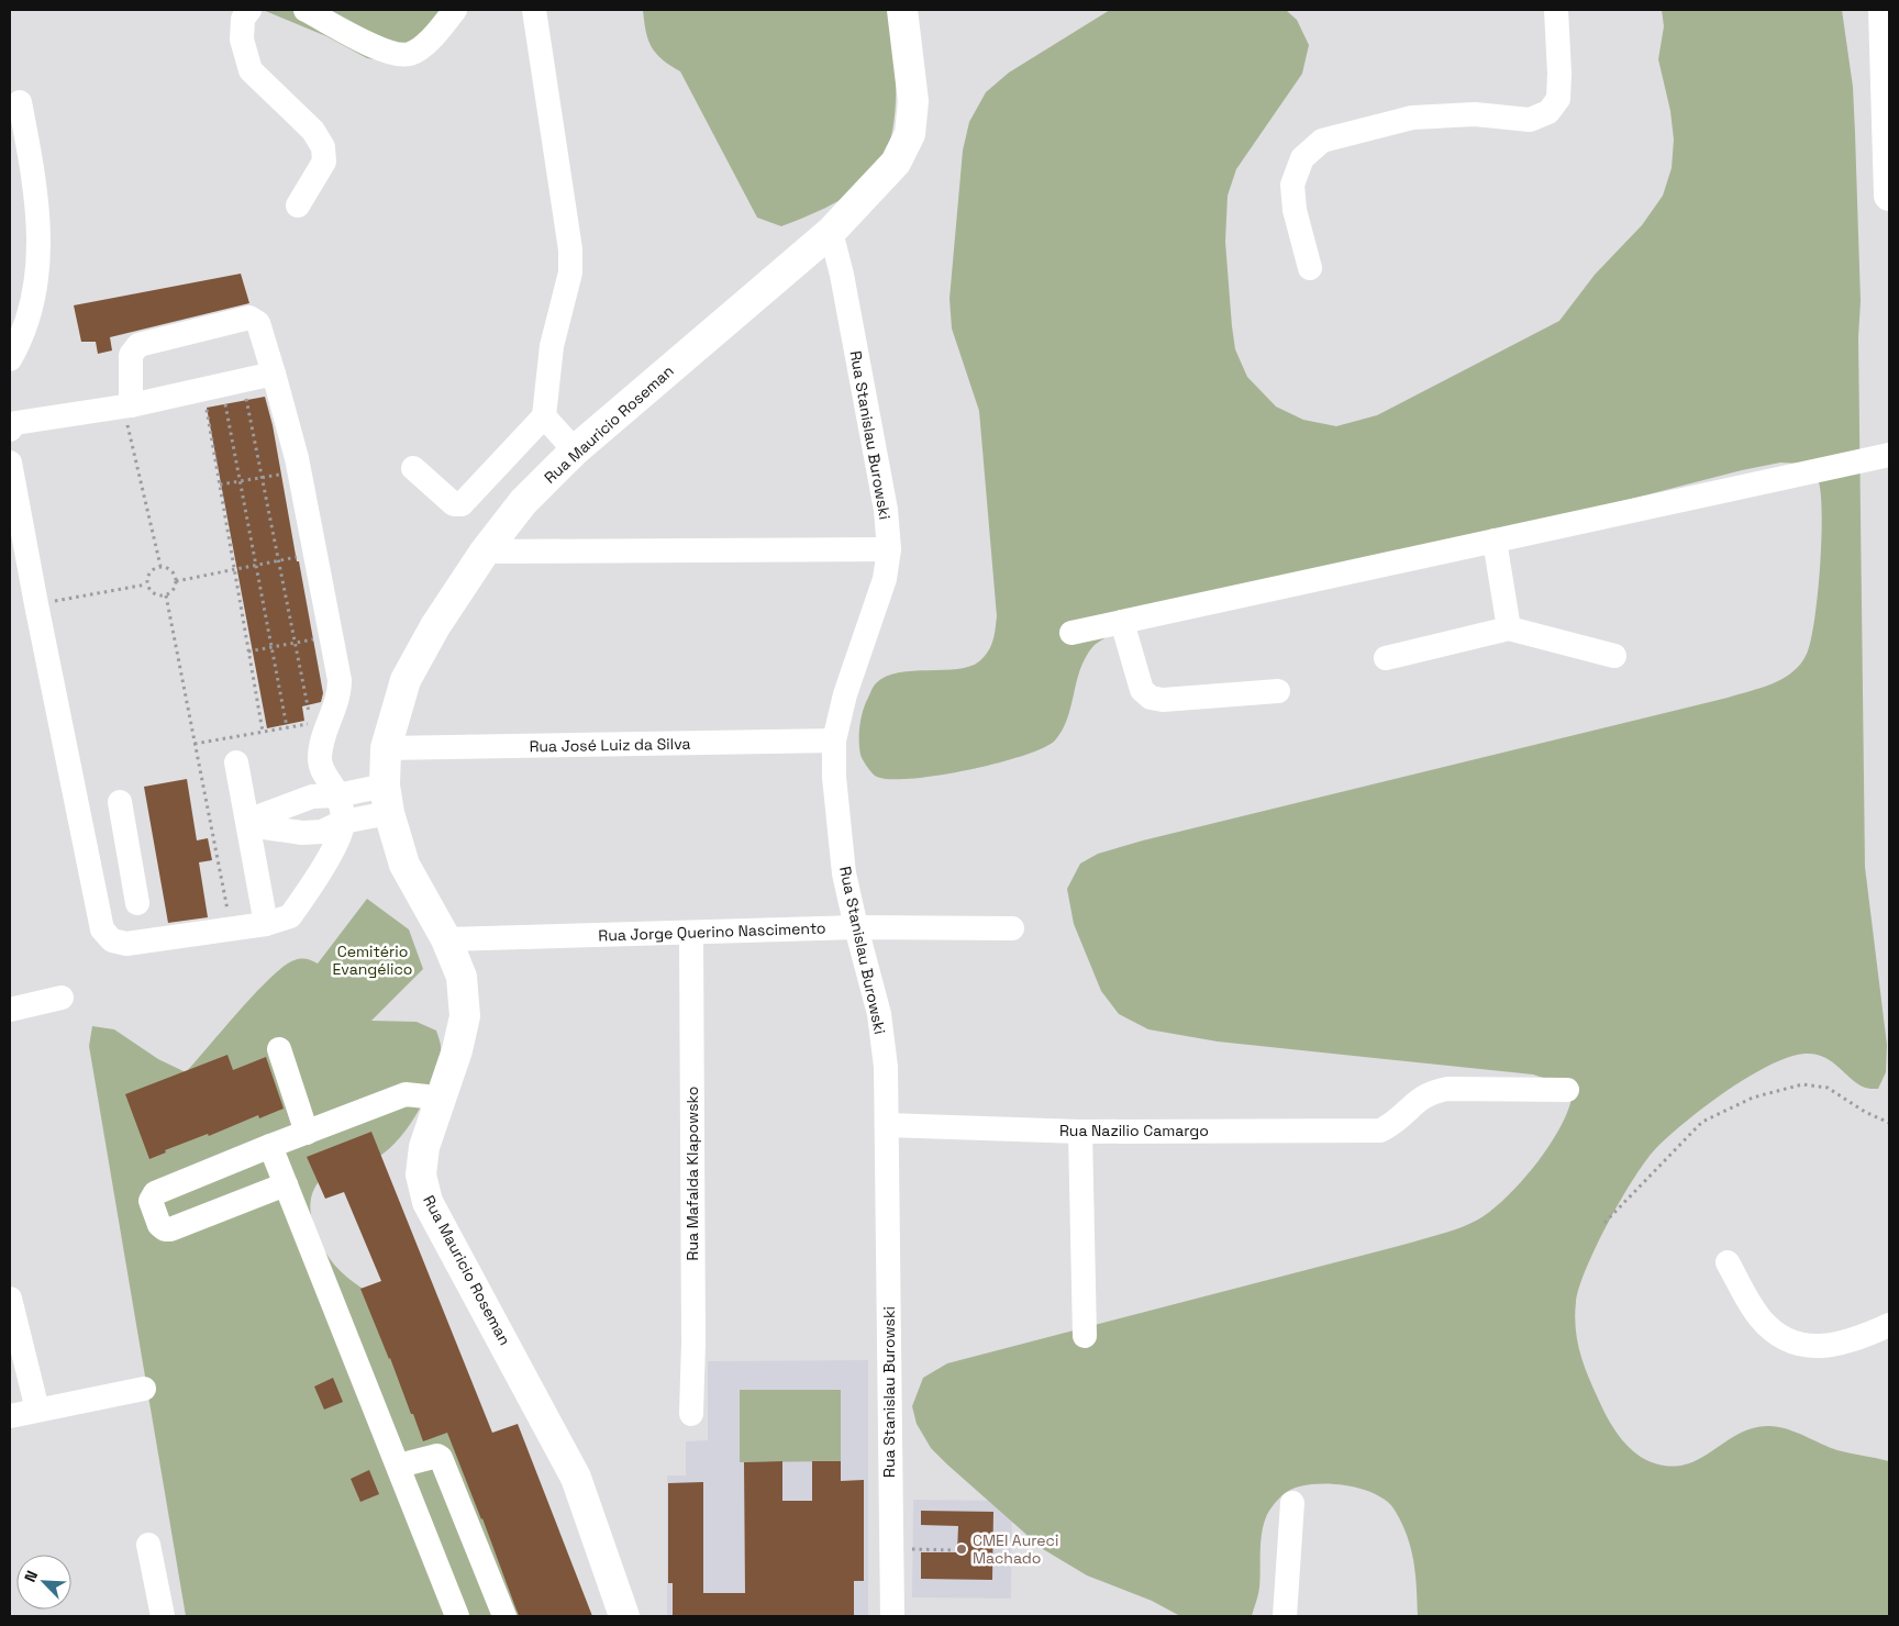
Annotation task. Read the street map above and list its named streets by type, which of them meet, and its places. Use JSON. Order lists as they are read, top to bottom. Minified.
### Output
{"streets":{"main road":["Rua Mauricio Roseman"],"street":["Rua Stanislau Burowski","Rua José Luiz da Silva","Rua Jorge Querino Nascimento","Rua Nazilio Camargo","Rua Mafalda Klapowsko"]},"crossings":[["Rua Mauricio Roseman","Rua Stanislau Burowski"],["Rua Mauricio Roseman","Rua José Luiz da Silva"],["Rua Mauricio Roseman","Rua Jorge Querino Nascimento"],["Rua Stanislau Burowski","Rua José Luiz da Silva"],["Rua Stanislau Burowski","Rua Jorge Querino Nascimento"],["Rua Stanislau Burowski","Rua Nazilio Camargo"],["Rua Jorge Querino Nascimento","Rua Mafalda Klapowsko"]],"parks":["Cemitério Evangélico"],"places":["CMEI Aureci Machado"],"north":"top left"}
